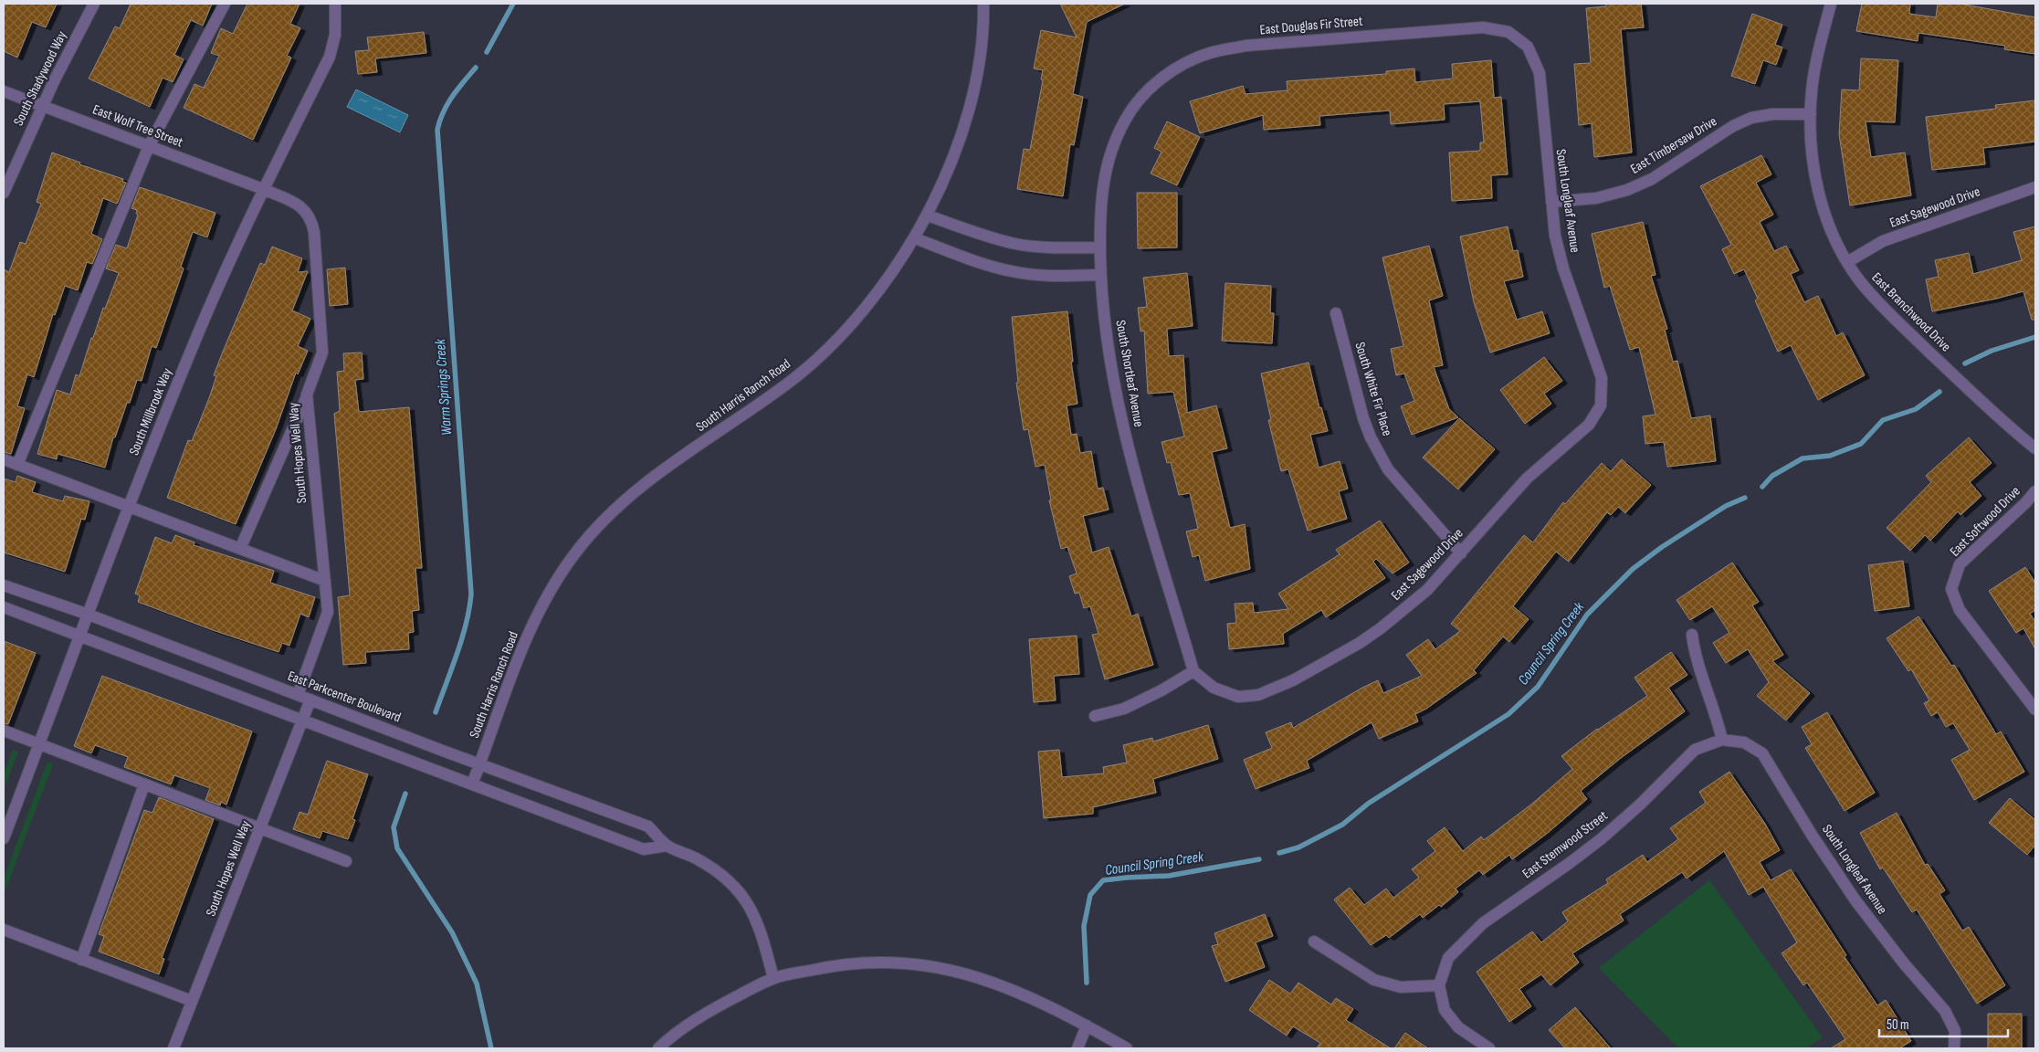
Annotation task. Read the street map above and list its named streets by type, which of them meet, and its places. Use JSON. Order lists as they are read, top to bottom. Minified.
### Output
{"streets":{"street":["East Douglas Fir Street","South Shadywood Way","East Wolf Tree Street","East Timbersaw Drive","South Longleaf Avenue","East Sagewood Drive","East Branchwood Drive","South Shortleaf Avenue","South White Fir Place","South Harris Ranch Road","South Millbrook Way","South Hopes Well Way","East Softwood Drive","East Parkcenter Boulevard","East Stemwood Street"]},"crossings":[["East Douglas Fir Street","South Longleaf Avenue"],["East Douglas Fir Street","South Shortleaf Avenue"],["South Shadywood Way","East Wolf Tree Street"],["East Wolf Tree Street","South Millbrook Way"],["East Wolf Tree Street","South Hopes Well Way"],["East Timbersaw Drive","South Longleaf Avenue"],["East Timbersaw Drive","East Branchwood Drive"],["South Longleaf Avenue","East Sagewood Drive"],["South Longleaf Avenue","East Stemwood Street"],["East Sagewood Drive","East Branchwood Drive"],["East Sagewood Drive","South Shortleaf Avenue"],["East Sagewood Drive","South White Fir Place"],["South Harris Ranch Road","East Parkcenter Boulevard"],["South Millbrook Way","South Hopes Well Way"],["South Millbrook Way","East Parkcenter Boulevard"],["South Hopes Well Way","East Parkcenter Boulevard"]],"water":["Warm Springs Creek","Council Spring Creek"],"scale_bar":"50 m"}
